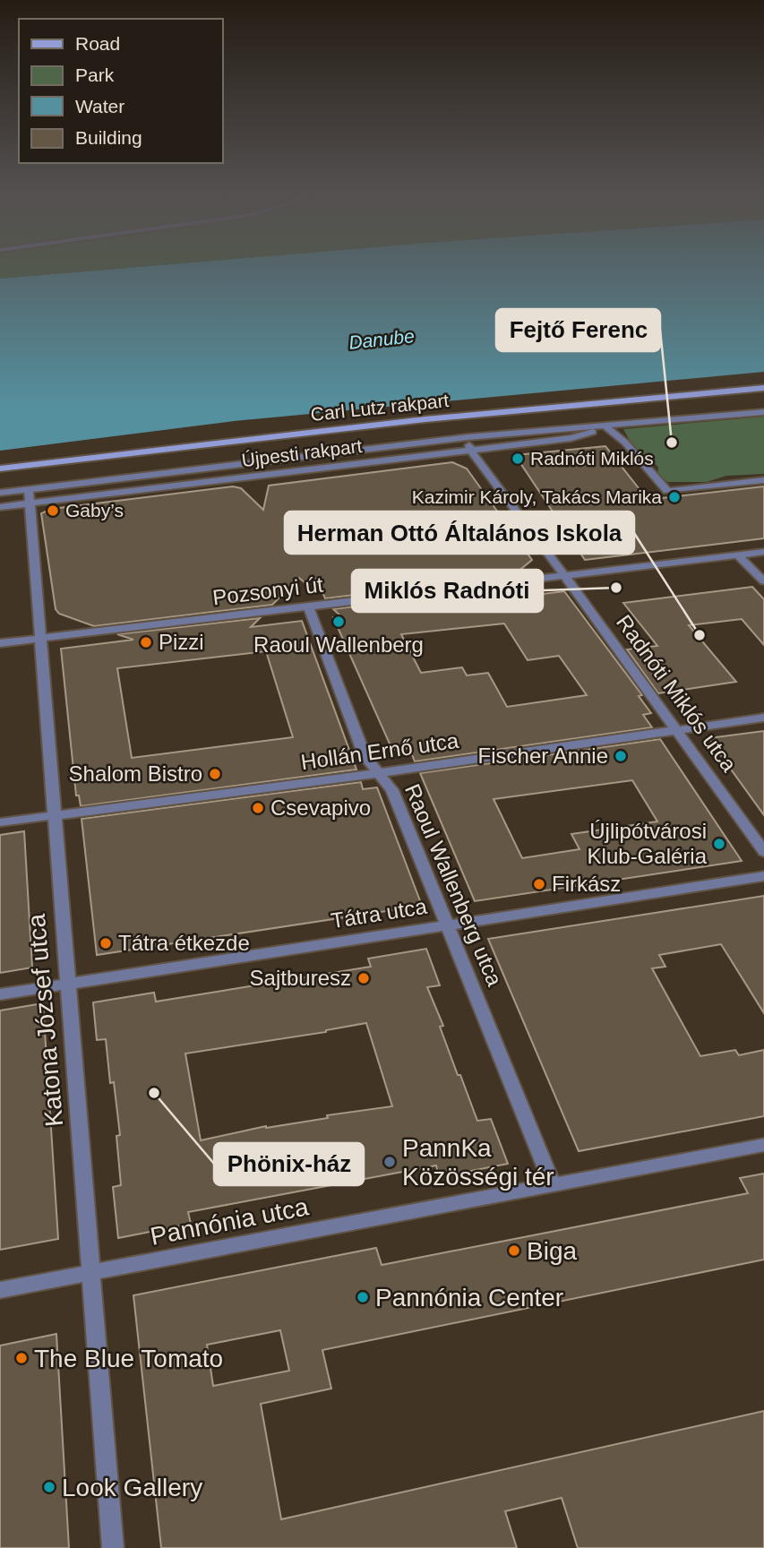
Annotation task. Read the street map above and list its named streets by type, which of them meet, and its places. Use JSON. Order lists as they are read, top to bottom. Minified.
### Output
{"streets":{"main road":["Carl Lutz rakpart"],"street":["Újpesti rakpart","Pozsonyi út","Radnóti Miklós utca","Hollán Ernő utca","Raoul Wallenberg utca","Tátra utca","Katona József utca","Pannónia utca"]},"crossings":[["Újpesti rakpart","Radnóti Miklós utca"],["Újpesti rakpart","Katona József utca"],["Pozsonyi út","Radnóti Miklós utca"],["Pozsonyi út","Raoul Wallenberg utca"],["Pozsonyi út","Katona József utca"],["Radnóti Miklós utca","Hollán Ernő utca"],["Hollán Ernő utca","Raoul Wallenberg utca"],["Hollán Ernő utca","Katona József utca"],["Raoul Wallenberg utca","Tátra utca"],["Raoul Wallenberg utca","Pannónia utca"],["Tátra utca","Katona József utca"],["Katona József utca","Pannónia utca"]],"water":["Danube"],"places":["Fejtő Ferenc","Radnóti Miklós","Kazimir Károly, Takács Marika","Gaby’s","Miklós Radnóti","Raoul Wallenberg","Herman Ottó Általános Iskola","Pizzi","Fischer Annie","Shalom Bistro","Csevapivo","Újlipótvárosi Klub-Galéria","Firkász","Tátra étkezde","Sajtburesz","Phönix-ház","PannKa Közösségi tér","Biga","Pannónia Center","The Blue Tomato","Look Gallery"],"legend":["Road","Park","Water","Building"]}
